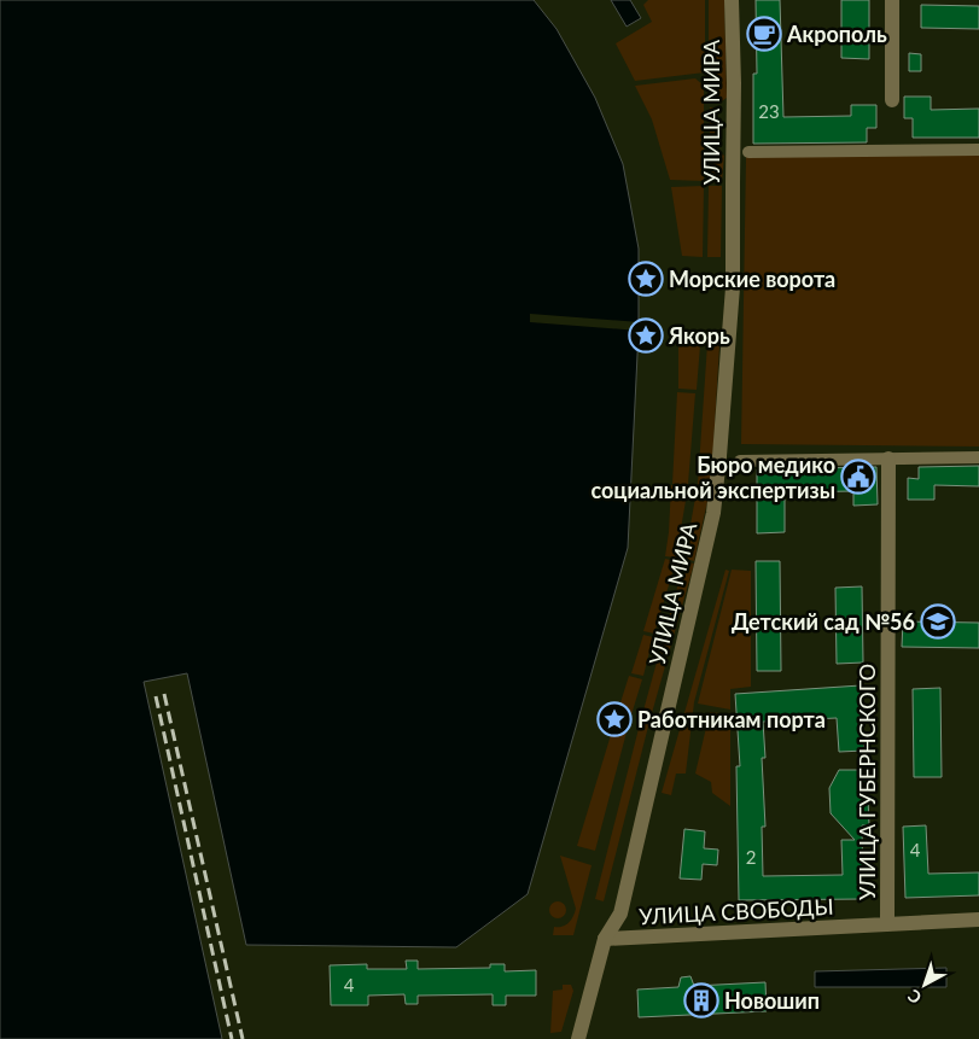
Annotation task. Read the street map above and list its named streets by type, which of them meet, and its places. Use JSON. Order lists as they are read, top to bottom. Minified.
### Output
{"streets":{"street":["УЛИЦА МИРА","УЛИЦА ГУБЕРНСКОГО","УЛИЦА СВОБОДЫ"]},"crossings":[["УЛИЦА МИРА","УЛИЦА СВОБОДЫ"],["УЛИЦА ГУБЕРНСКОГО","УЛИЦА СВОБОДЫ"]],"places":{"cafe":["Акрополь"],"place":["Морские ворота","Якорь","Работникам порта"],"public building":["Бюро медико социальной экспертизы"],"school or university":["Детский сад №56"],"building":["Новошип"]},"house_numbers":["23","4","2","4"],"north":"bottom left"}
